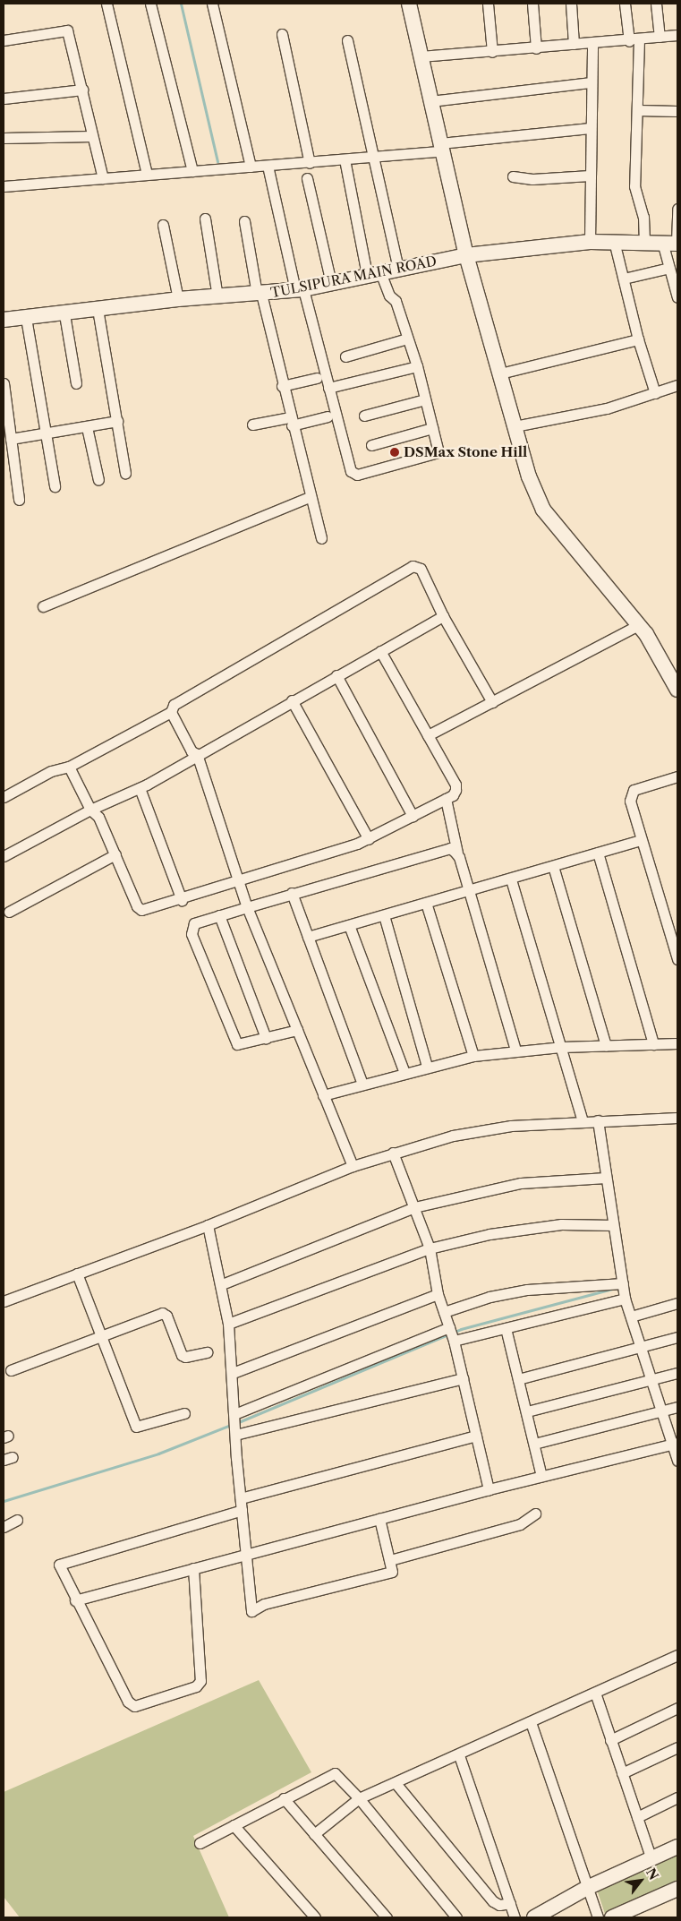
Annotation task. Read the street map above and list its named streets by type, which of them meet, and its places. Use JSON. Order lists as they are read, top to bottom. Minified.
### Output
{"streets":{"street":["TULSIPURA MAIN ROAD"]},"places":["DSMax Stone Hill"],"north":"top right"}
